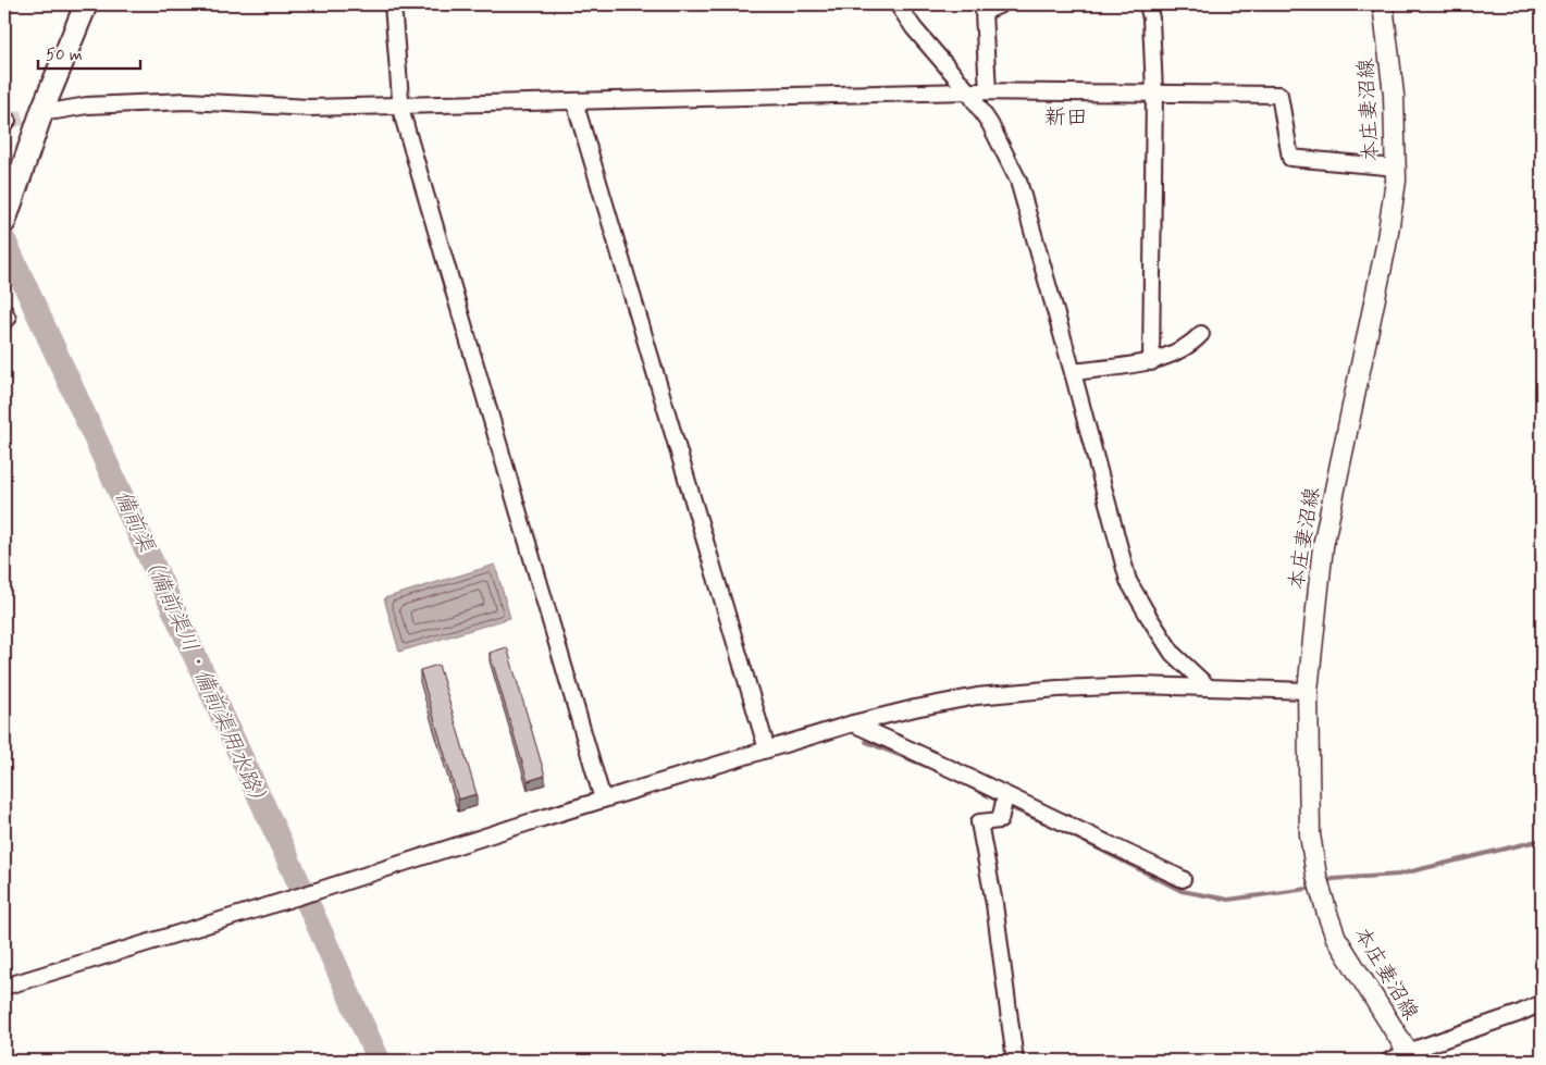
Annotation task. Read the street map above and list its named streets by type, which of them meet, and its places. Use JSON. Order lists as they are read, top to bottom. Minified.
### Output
{"streets":{"main road":["本庄妻沼線"]},"districts":["新田"],"water":["備前渠（備前渠川・備前渠用水路）"],"scale_bar":"50 m"}
